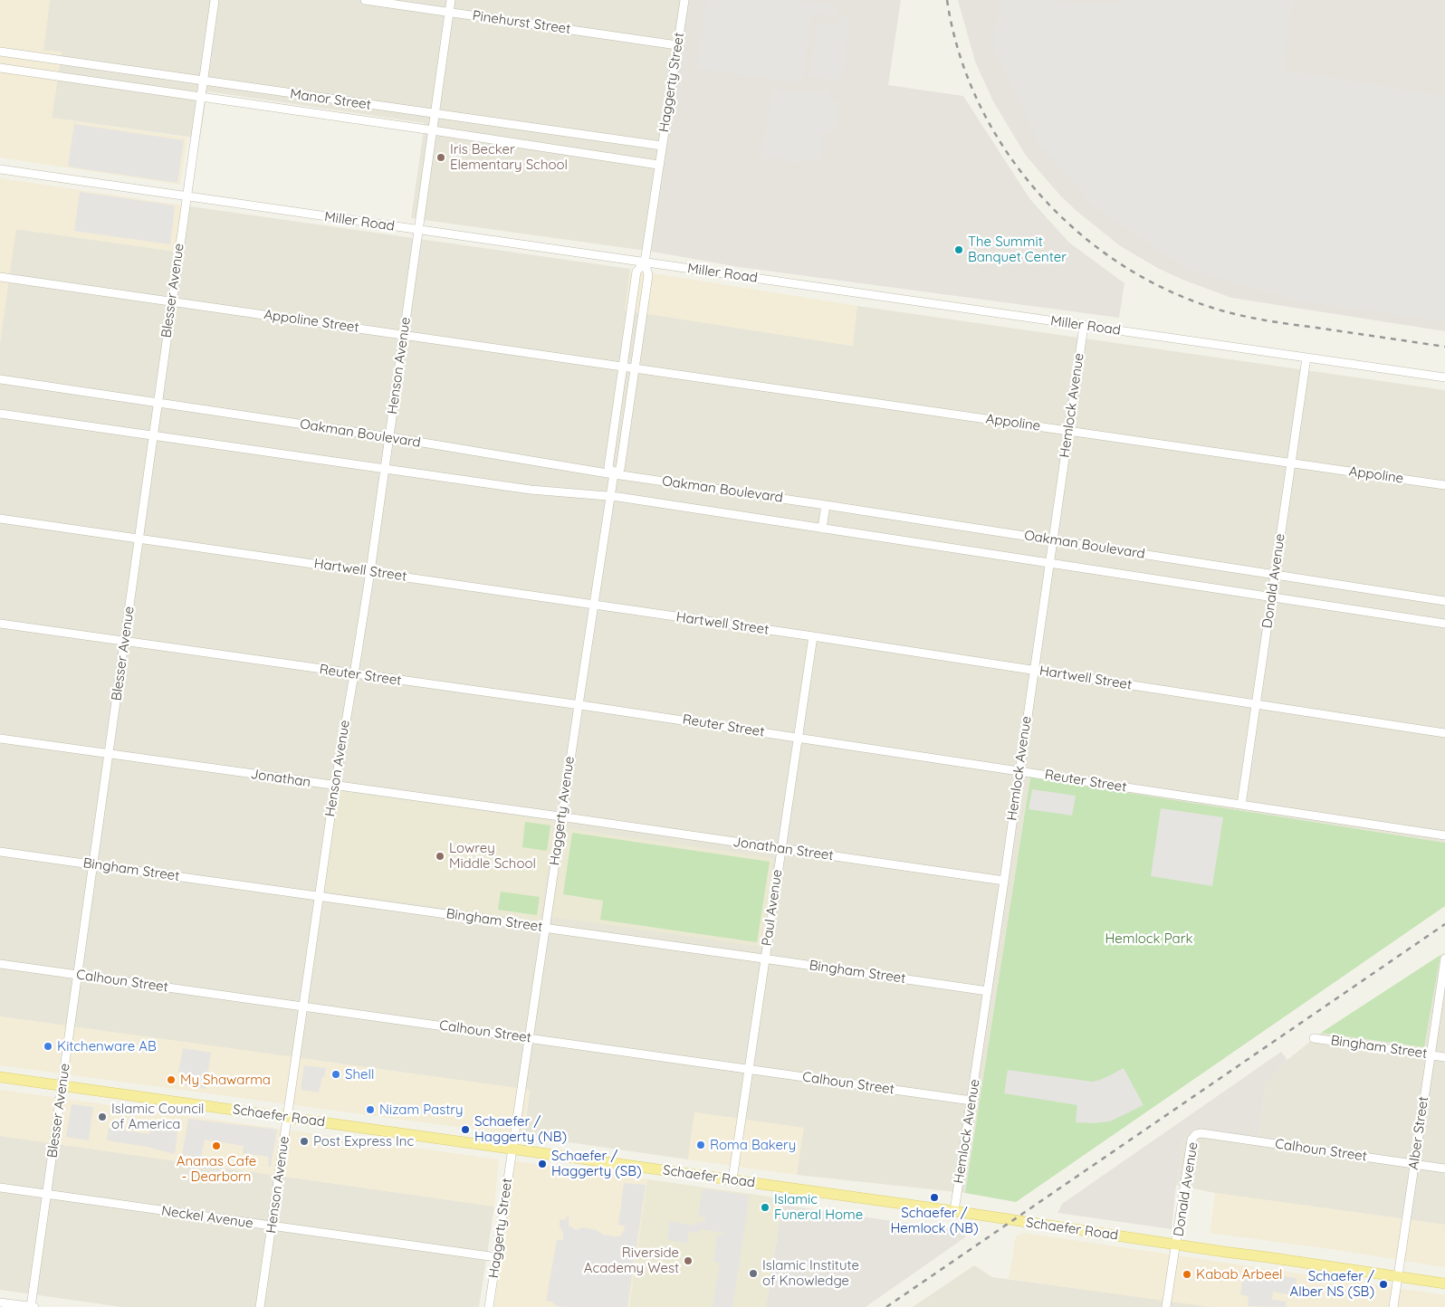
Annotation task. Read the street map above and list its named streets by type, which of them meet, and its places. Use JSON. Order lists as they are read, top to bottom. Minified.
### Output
{"streets":{"main road":["Schaefer Road"],"street":["Pinehurst Street","Haggerty Street","Manor Street","Miller Road","Blesser Avenue","Appoline Street","Henson Avenue","Hemlock Avenue","Appoline","Oakman Boulevard","Hartwell Street","Donald Avenue","Reuter Street","Jonathan","Haggerty Avenue","Jonathan Street","Bingham Street","Paul Avenue","Calhoun Street","Alber Street","Neckel Avenue"]},"crossings":[["Pinehurst Street","Haggerty Street"],["Haggerty Street","Manor Street"],["Haggerty Street","Haggerty Avenue"],["Haggerty Street","Schaefer Road"],["Haggerty Street","Neckel Avenue"],["Manor Street","Blesser Avenue"],["Manor Street","Henson Avenue"],["Manor Street","Haggerty Avenue"],["Miller Road","Blesser Avenue"],["Miller Road","Henson Avenue"],["Miller Road","Hemlock Avenue"],["Miller Road","Donald Avenue"],["Miller Road","Haggerty Avenue"],["Blesser Avenue","Appoline Street"],["Blesser Avenue","Oakman Boulevard"],["Blesser Avenue","Hartwell Street"],["Blesser Avenue","Reuter Street"],["Blesser Avenue","Jonathan"],["Blesser Avenue","Bingham Street"],["Blesser Avenue","Calhoun Street"],["Blesser Avenue","Schaefer Road"],["Blesser Avenue","Neckel Avenue"],["Appoline Street","Henson Avenue"],["Appoline Street","Appoline"],["Appoline Street","Haggerty Avenue"],["Henson Avenue","Oakman Boulevard"],["Henson Avenue","Hartwell Street"],["Henson Avenue","Reuter Street"],["Henson Avenue","Jonathan"],["Henson Avenue","Bingham Street"],["Henson Avenue","Calhoun Street"],["Henson Avenue","Schaefer Road"],["Henson Avenue","Neckel Avenue"],["Hemlock Avenue","Appoline"],["Hemlock Avenue","Oakman Boulevard"],["Hemlock Avenue","Hartwell Street"],["Hemlock Avenue","Reuter Street"],["Hemlock Avenue","Jonathan Street"],["Hemlock Avenue","Bingham Street"],["Hemlock Avenue","Calhoun Street"],["Hemlock Avenue","Schaefer Road"],["Appoline","Donald Avenue"],["Appoline","Haggerty Avenue"],["Oakman Boulevard","Donald Avenue"],["Oakman Boulevard","Haggerty Avenue"],["Hartwell Street","Donald Avenue"],["Hartwell Street","Haggerty Avenue"],["Hartwell Street","Paul Avenue"],["Donald Avenue","Reuter Street"],["Donald Avenue","Calhoun Street"],["Donald Avenue","Schaefer Road"],["Reuter Street","Haggerty Avenue"],["Reuter Street","Paul Avenue"],["Jonathan","Haggerty Avenue"],["Jonathan","Jonathan Street"],["Haggerty Avenue","Jonathan Street"],["Haggerty Avenue","Bingham Street"],["Haggerty Avenue","Calhoun Street"],["Haggerty Avenue","Schaefer Road"],["Jonathan Street","Paul Avenue"],["Bingham Street","Paul Avenue"],["Bingham Street","Alber Street"],["Paul Avenue","Calhoun Street"],["Paul Avenue","Schaefer Road"],["Calhoun Street","Alber Street"],["Schaefer Road","Alber Street"]],"parks":["Hemlock Park"],"places":["Iris Becker Elementary School","The Summit Banquet Center","Lowrey Middle School","Kitchenware AB","Shell","My Shawarma","Nizam Pastry","Islamic Council of America","Schaefer / Haggerty (NB)","Post Express Inc","Roma Bakery","Ananas Cafe - Dearborn","Schaefer / Haggerty (SB)","Schaefer / Hemlock (NB)","Islamic Funeral Home","Riverside Academy West","Islamic Institute of Knowledge","Kabab Arbeel","Schaefer / Alber NS (SB)"]}
